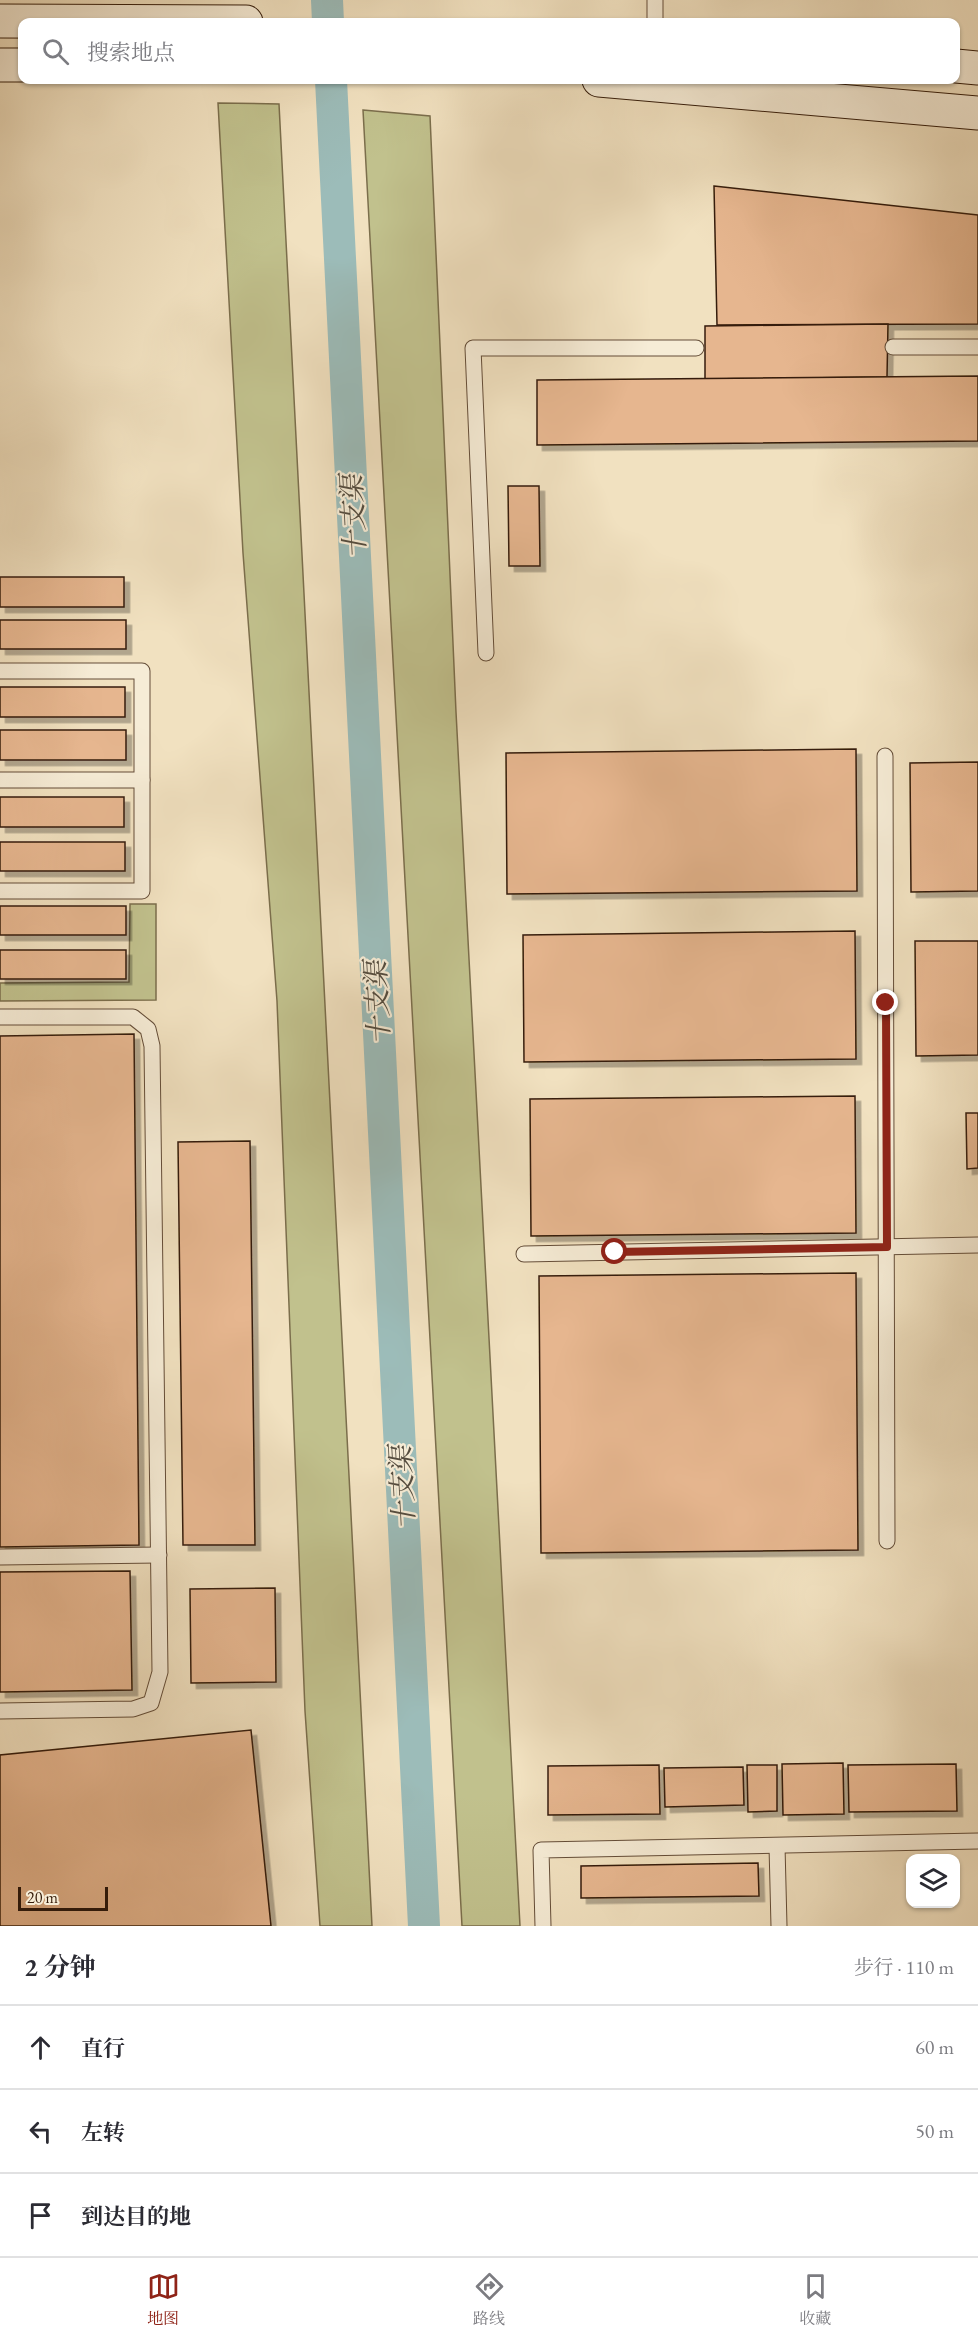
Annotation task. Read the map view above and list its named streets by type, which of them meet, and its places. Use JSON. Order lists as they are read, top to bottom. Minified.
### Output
{"water":["十支渠"],"scale_bar":"20 m","page":{"search":"搜索地点","scale":"20 m","heading":["2 分钟","步行 · 110 m"],"list":[["直行","60 m"],["左转","50 m"],"到达目的地"],"nav":["地图","路线","收藏"]}}
